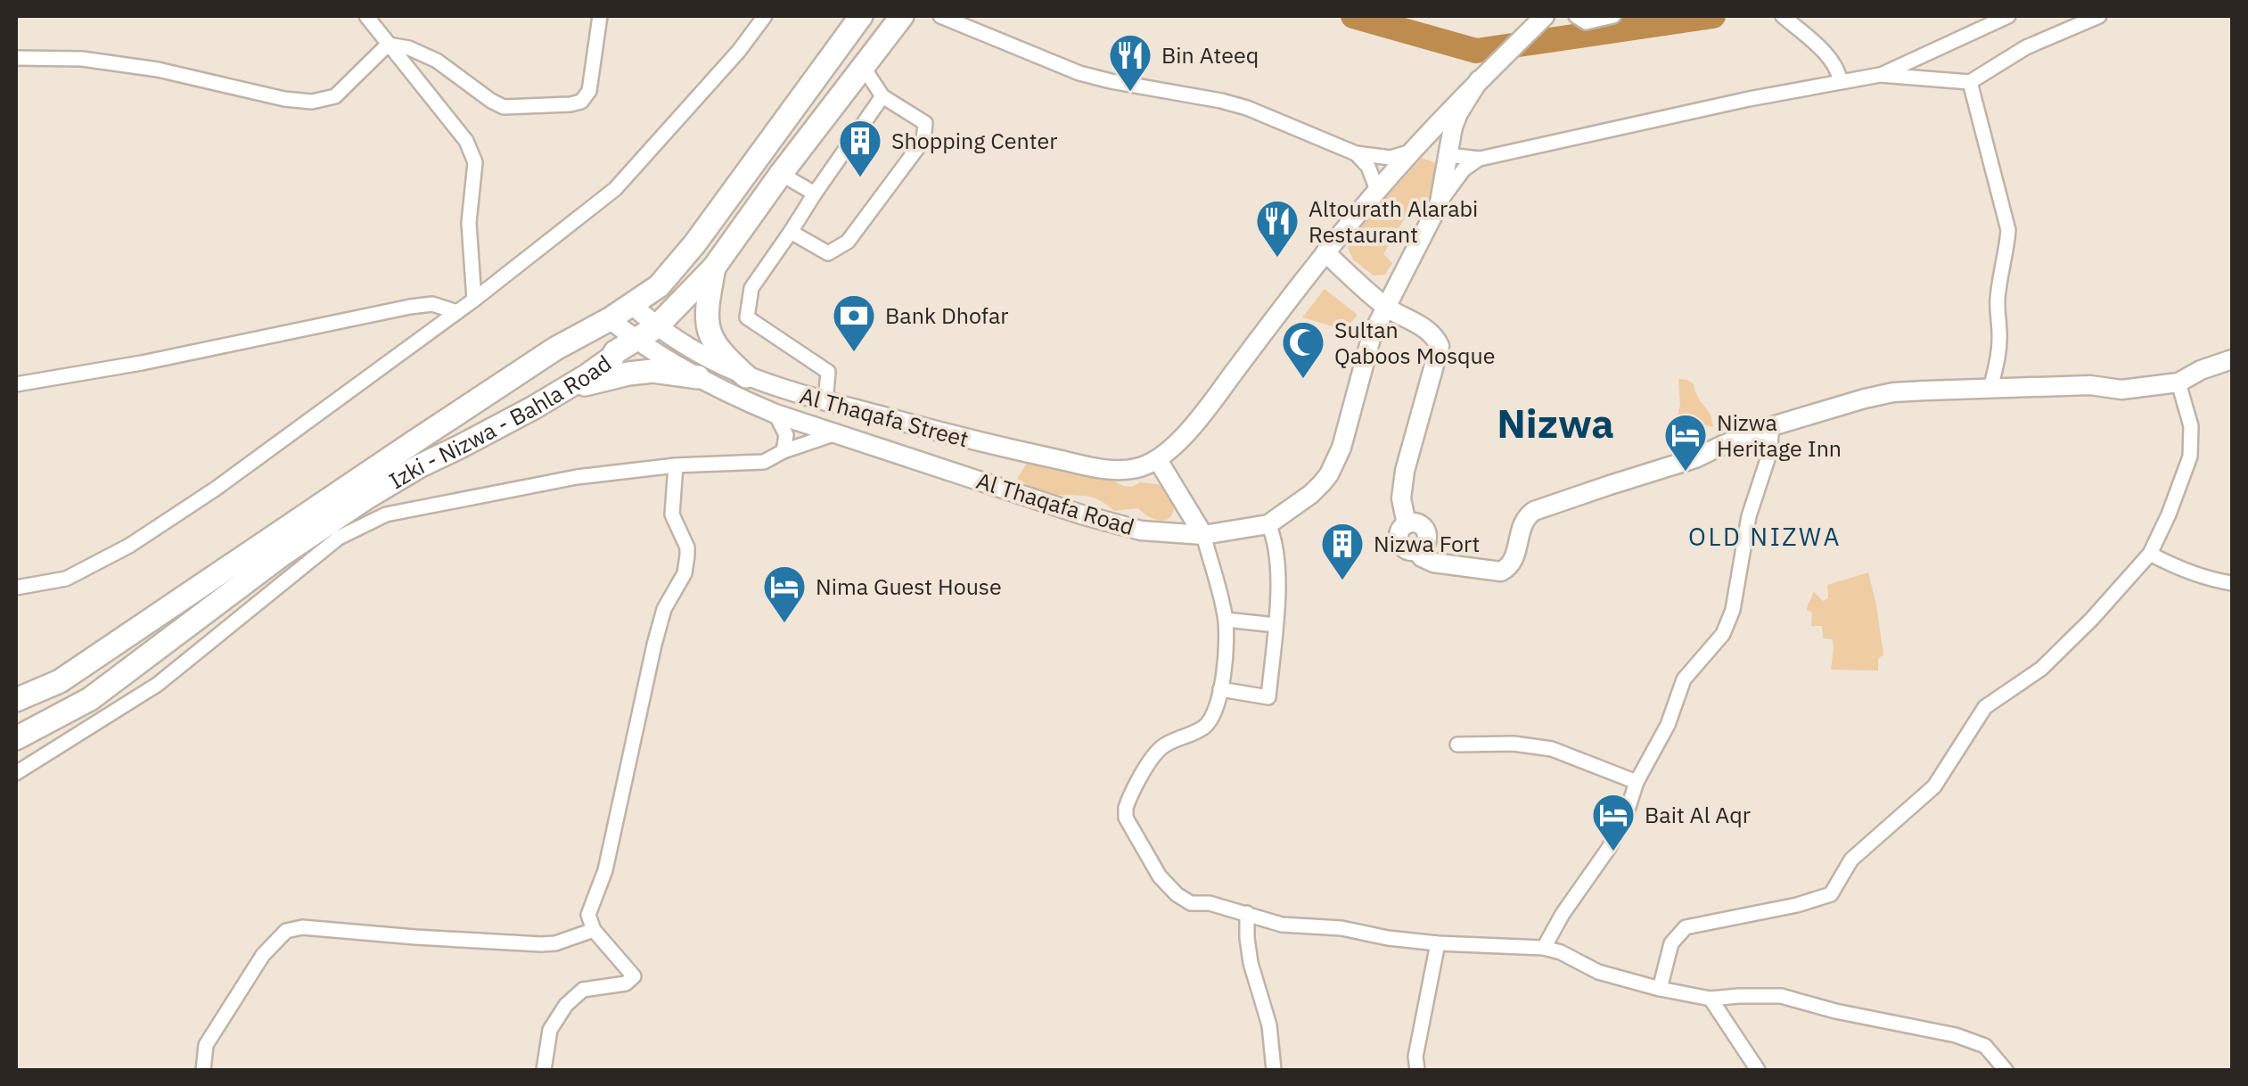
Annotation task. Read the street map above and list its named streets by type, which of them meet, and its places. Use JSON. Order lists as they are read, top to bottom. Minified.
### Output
{"streets":{"main road":["Izki - Nizwa - Bahla Road"],"street":["Al Thaqafa Street","Al Thaqafa Road"]},"crossings":[["Al Thaqafa Street","Izki - Nizwa - Bahla Road"],["Izki - Nizwa - Bahla Road","Al Thaqafa Road"]],"districts":["Nizwa","OLD NIZWA"],"places":{"restaurant":["Bin Ateeq","Altourath Alarabi Restaurant"],"building":["Shopping Center","Nizwa Fort"],"bank":["Bank Dhofar"],"mosque":["Sultan Qaboos Mosque"],"hotel":["Nizwa Heritage Inn","Nima Guest House","Bait Al Aqr"]}}
